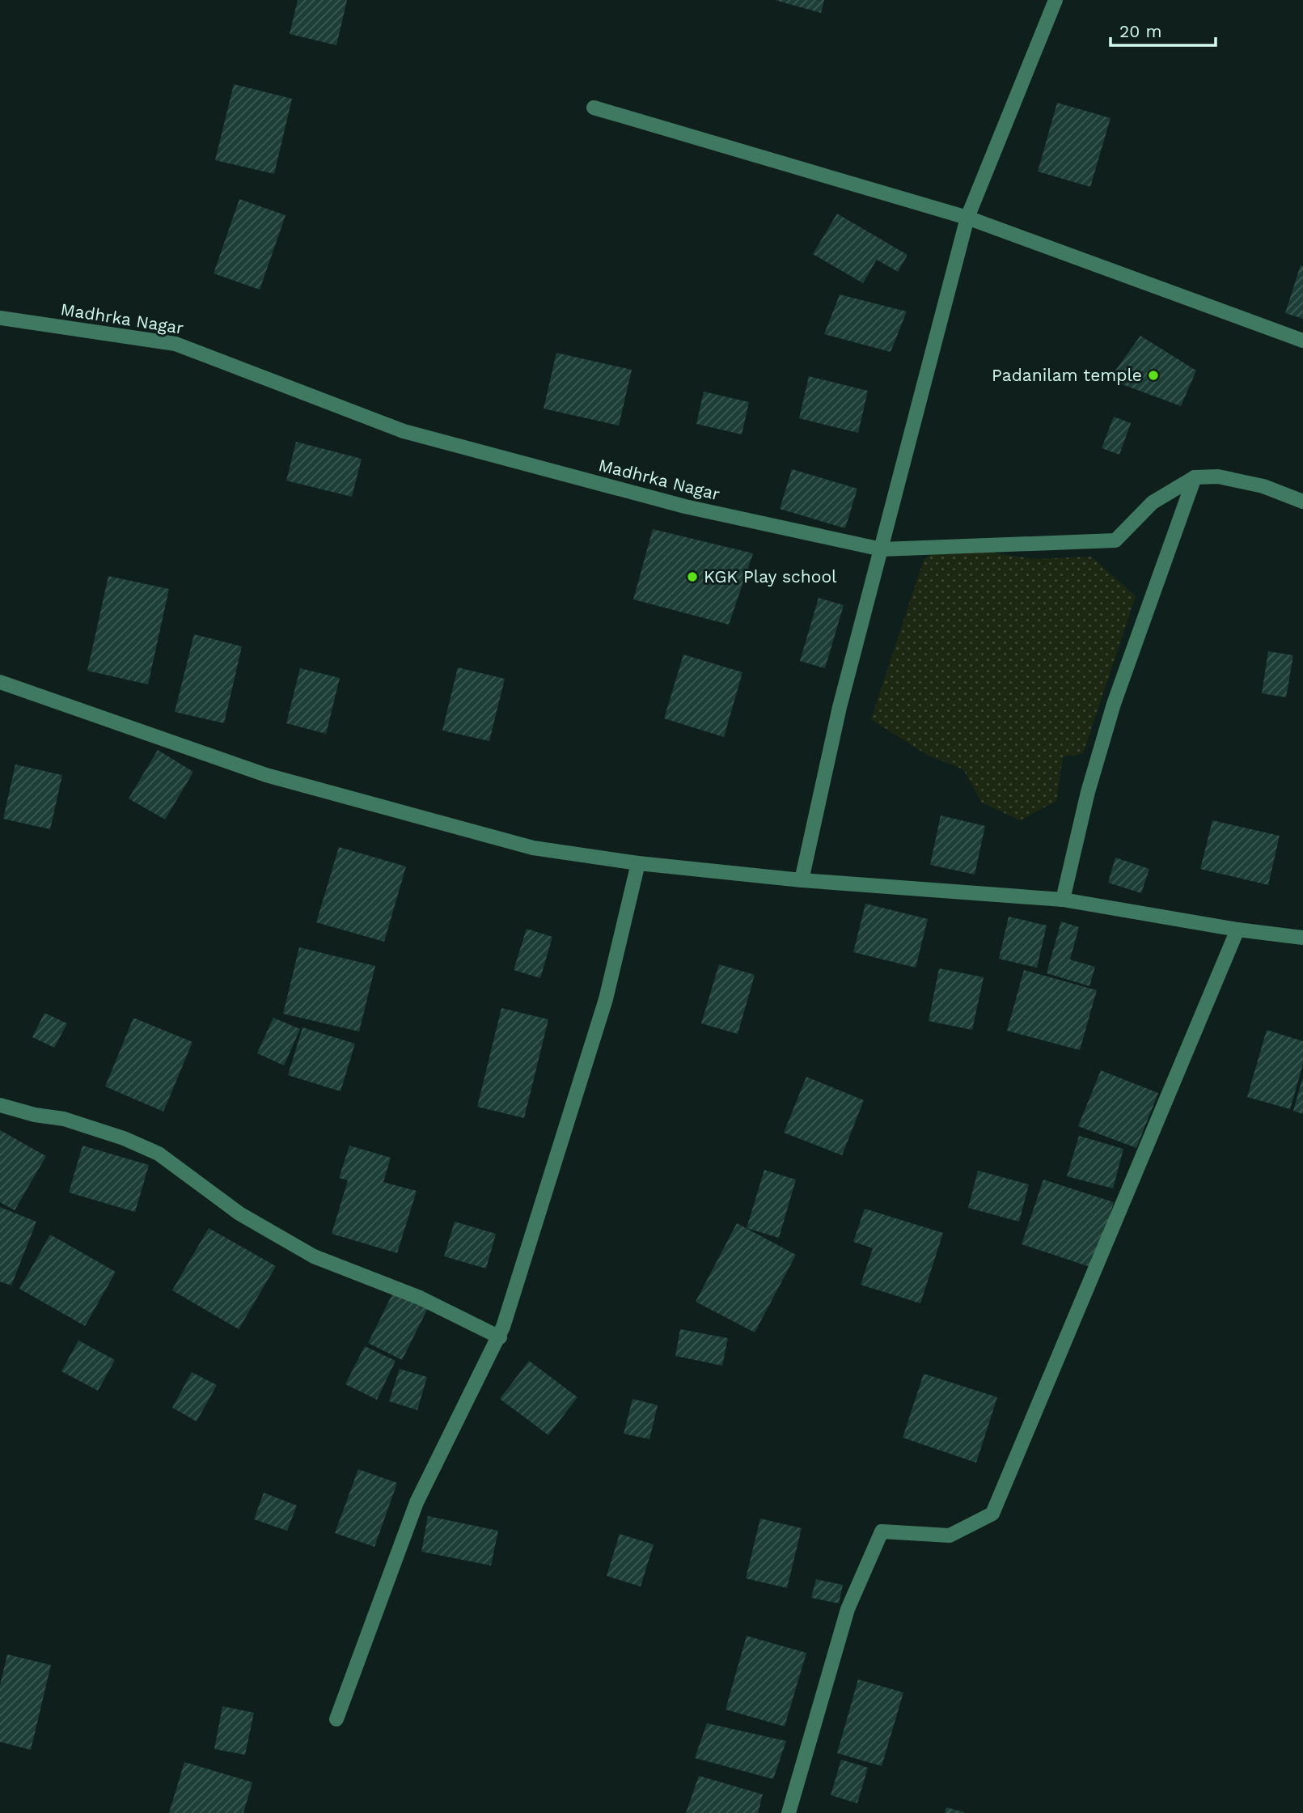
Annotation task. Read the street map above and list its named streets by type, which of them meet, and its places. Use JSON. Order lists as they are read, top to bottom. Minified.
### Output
{"streets":{"street":["Madhrka Nagar"]},"places":["Padanilam temple","KGK Play school"],"scale_bar":"20 m"}
